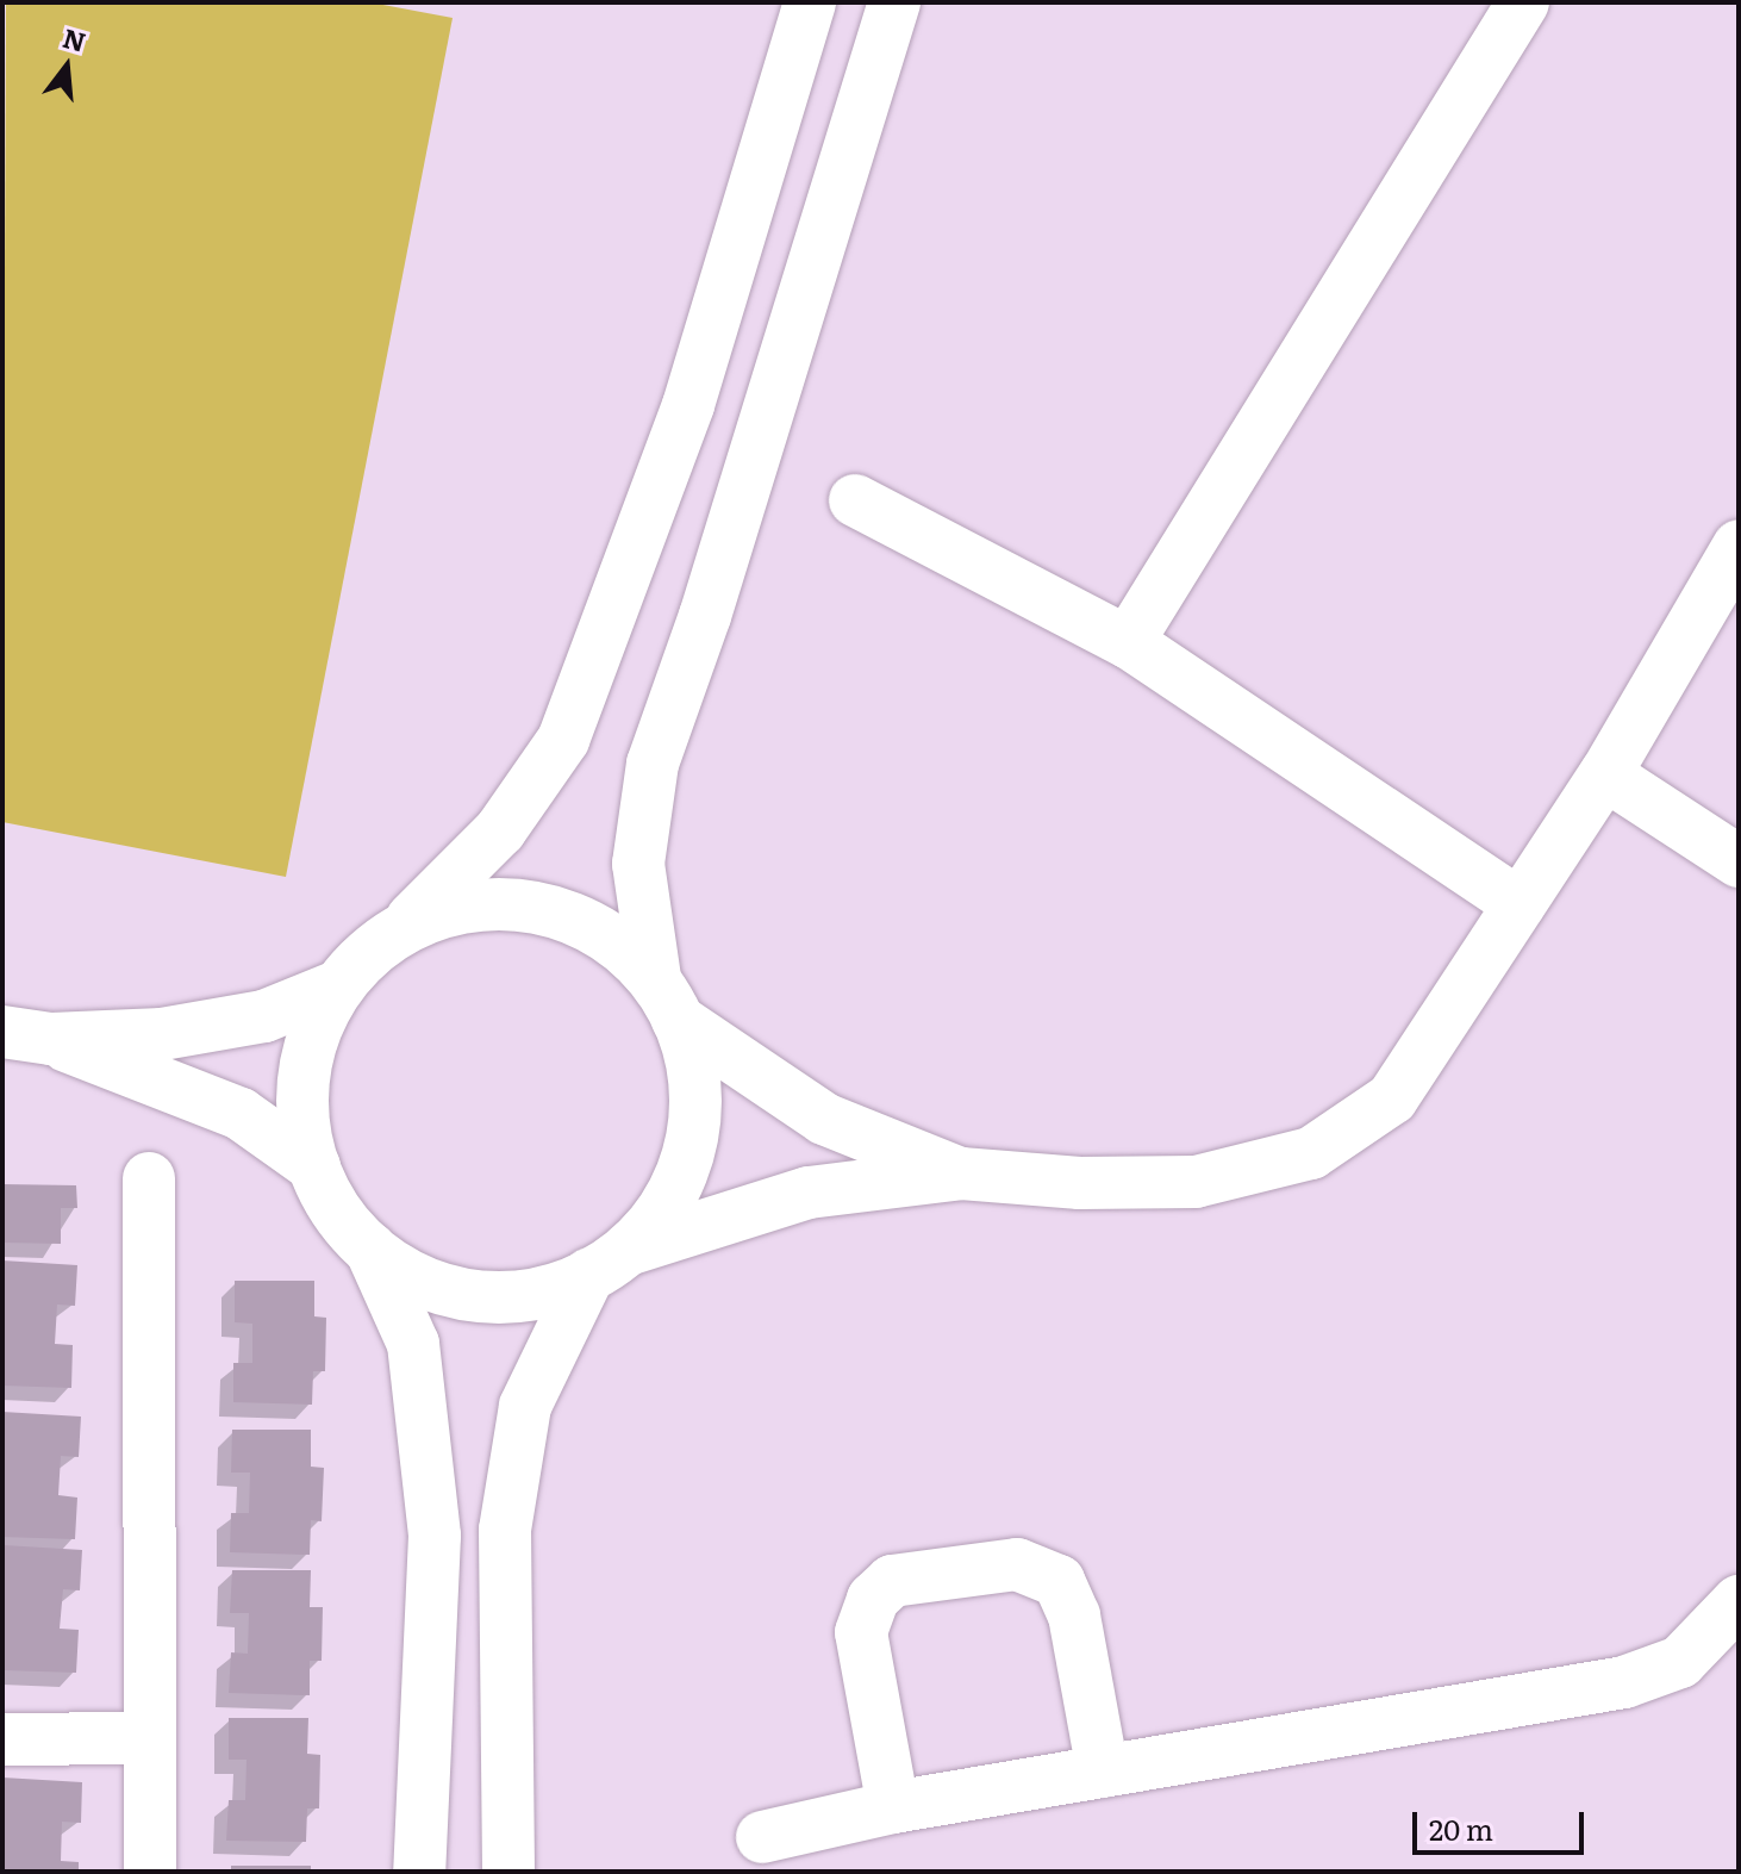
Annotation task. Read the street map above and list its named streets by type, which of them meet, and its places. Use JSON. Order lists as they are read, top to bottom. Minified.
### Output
{"scale_bar":"20 m","north":"top"}
